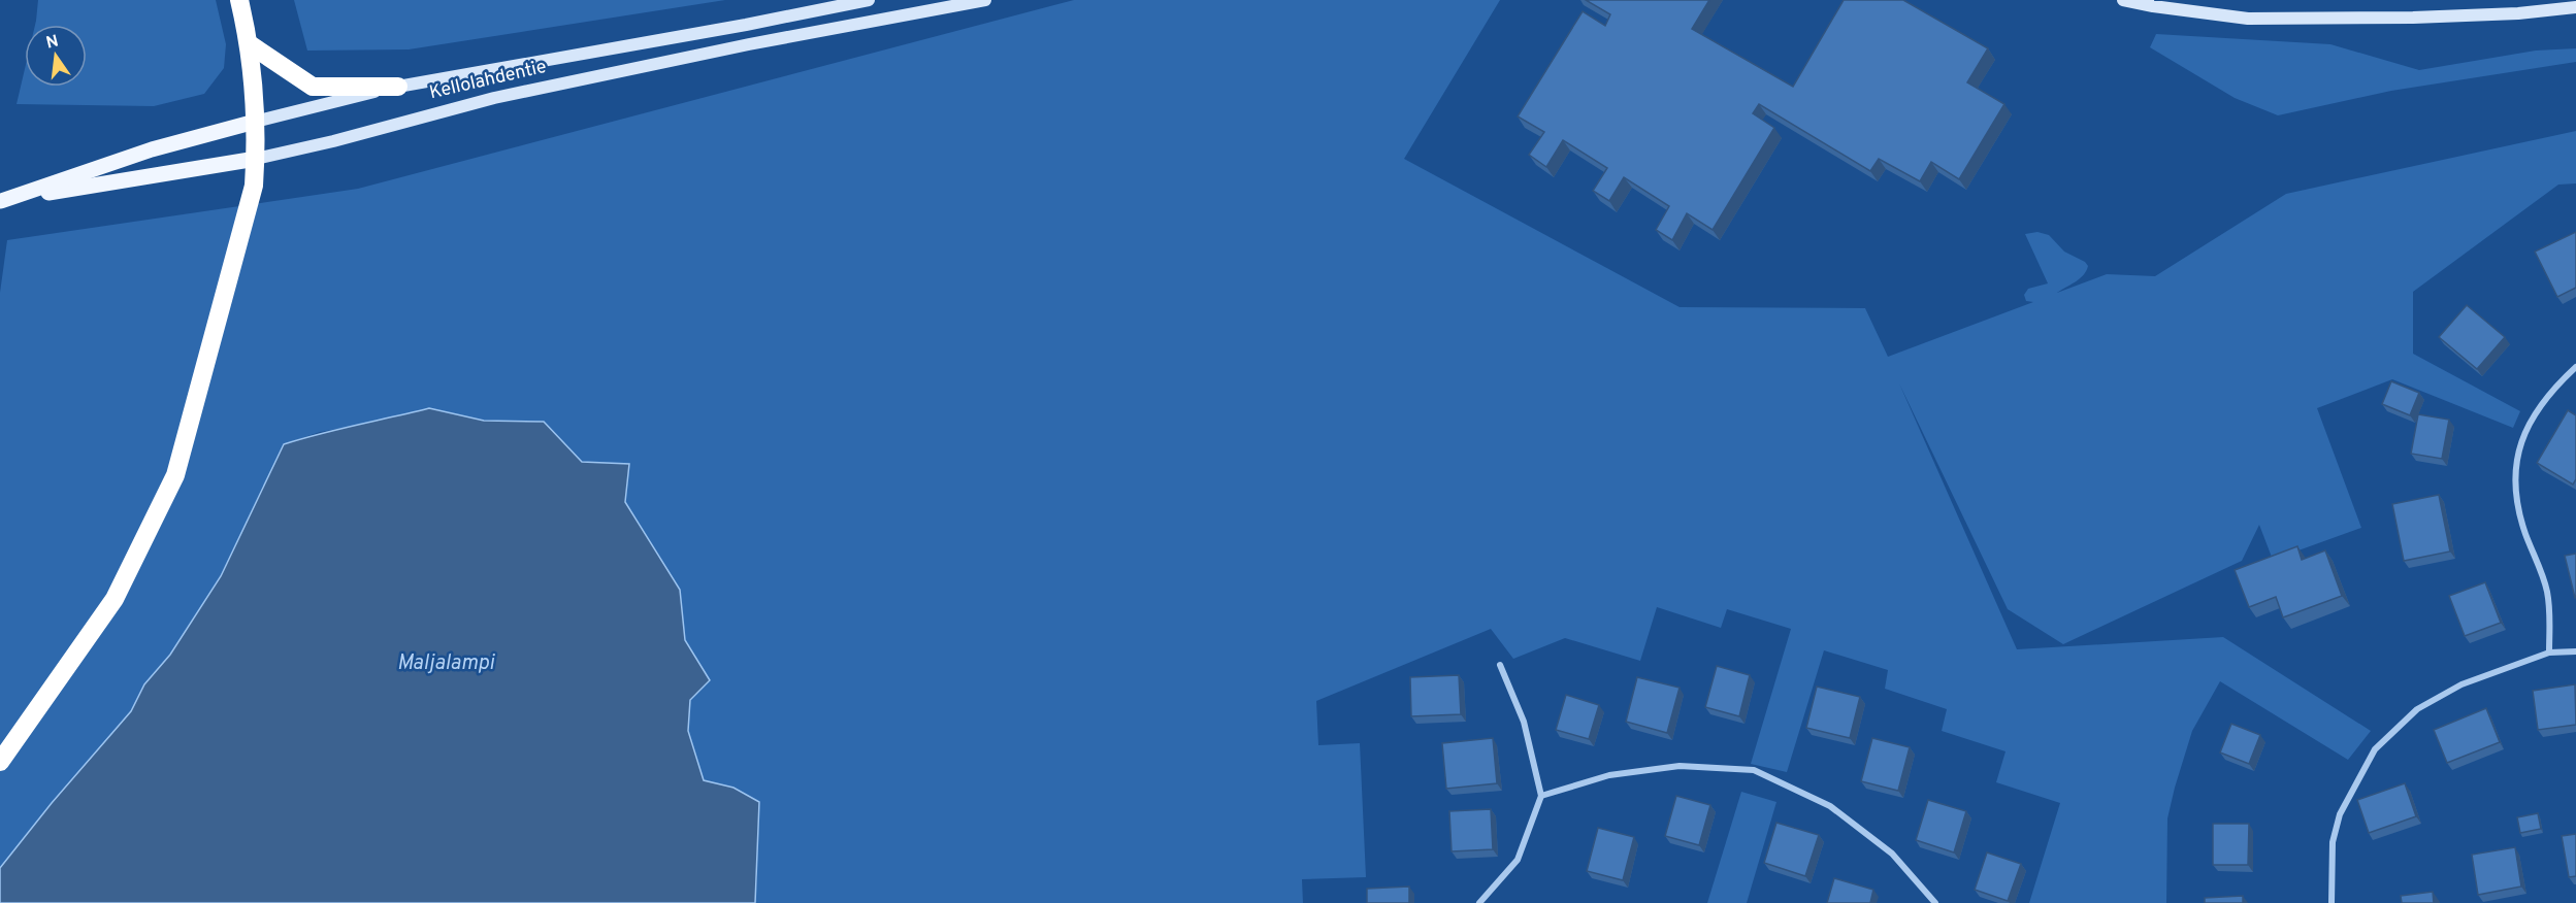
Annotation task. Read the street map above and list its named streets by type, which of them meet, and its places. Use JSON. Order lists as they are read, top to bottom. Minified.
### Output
{"streets":{"main road":["Kellolahdentie"]},"water":["Maljalampi"],"north":"top"}
